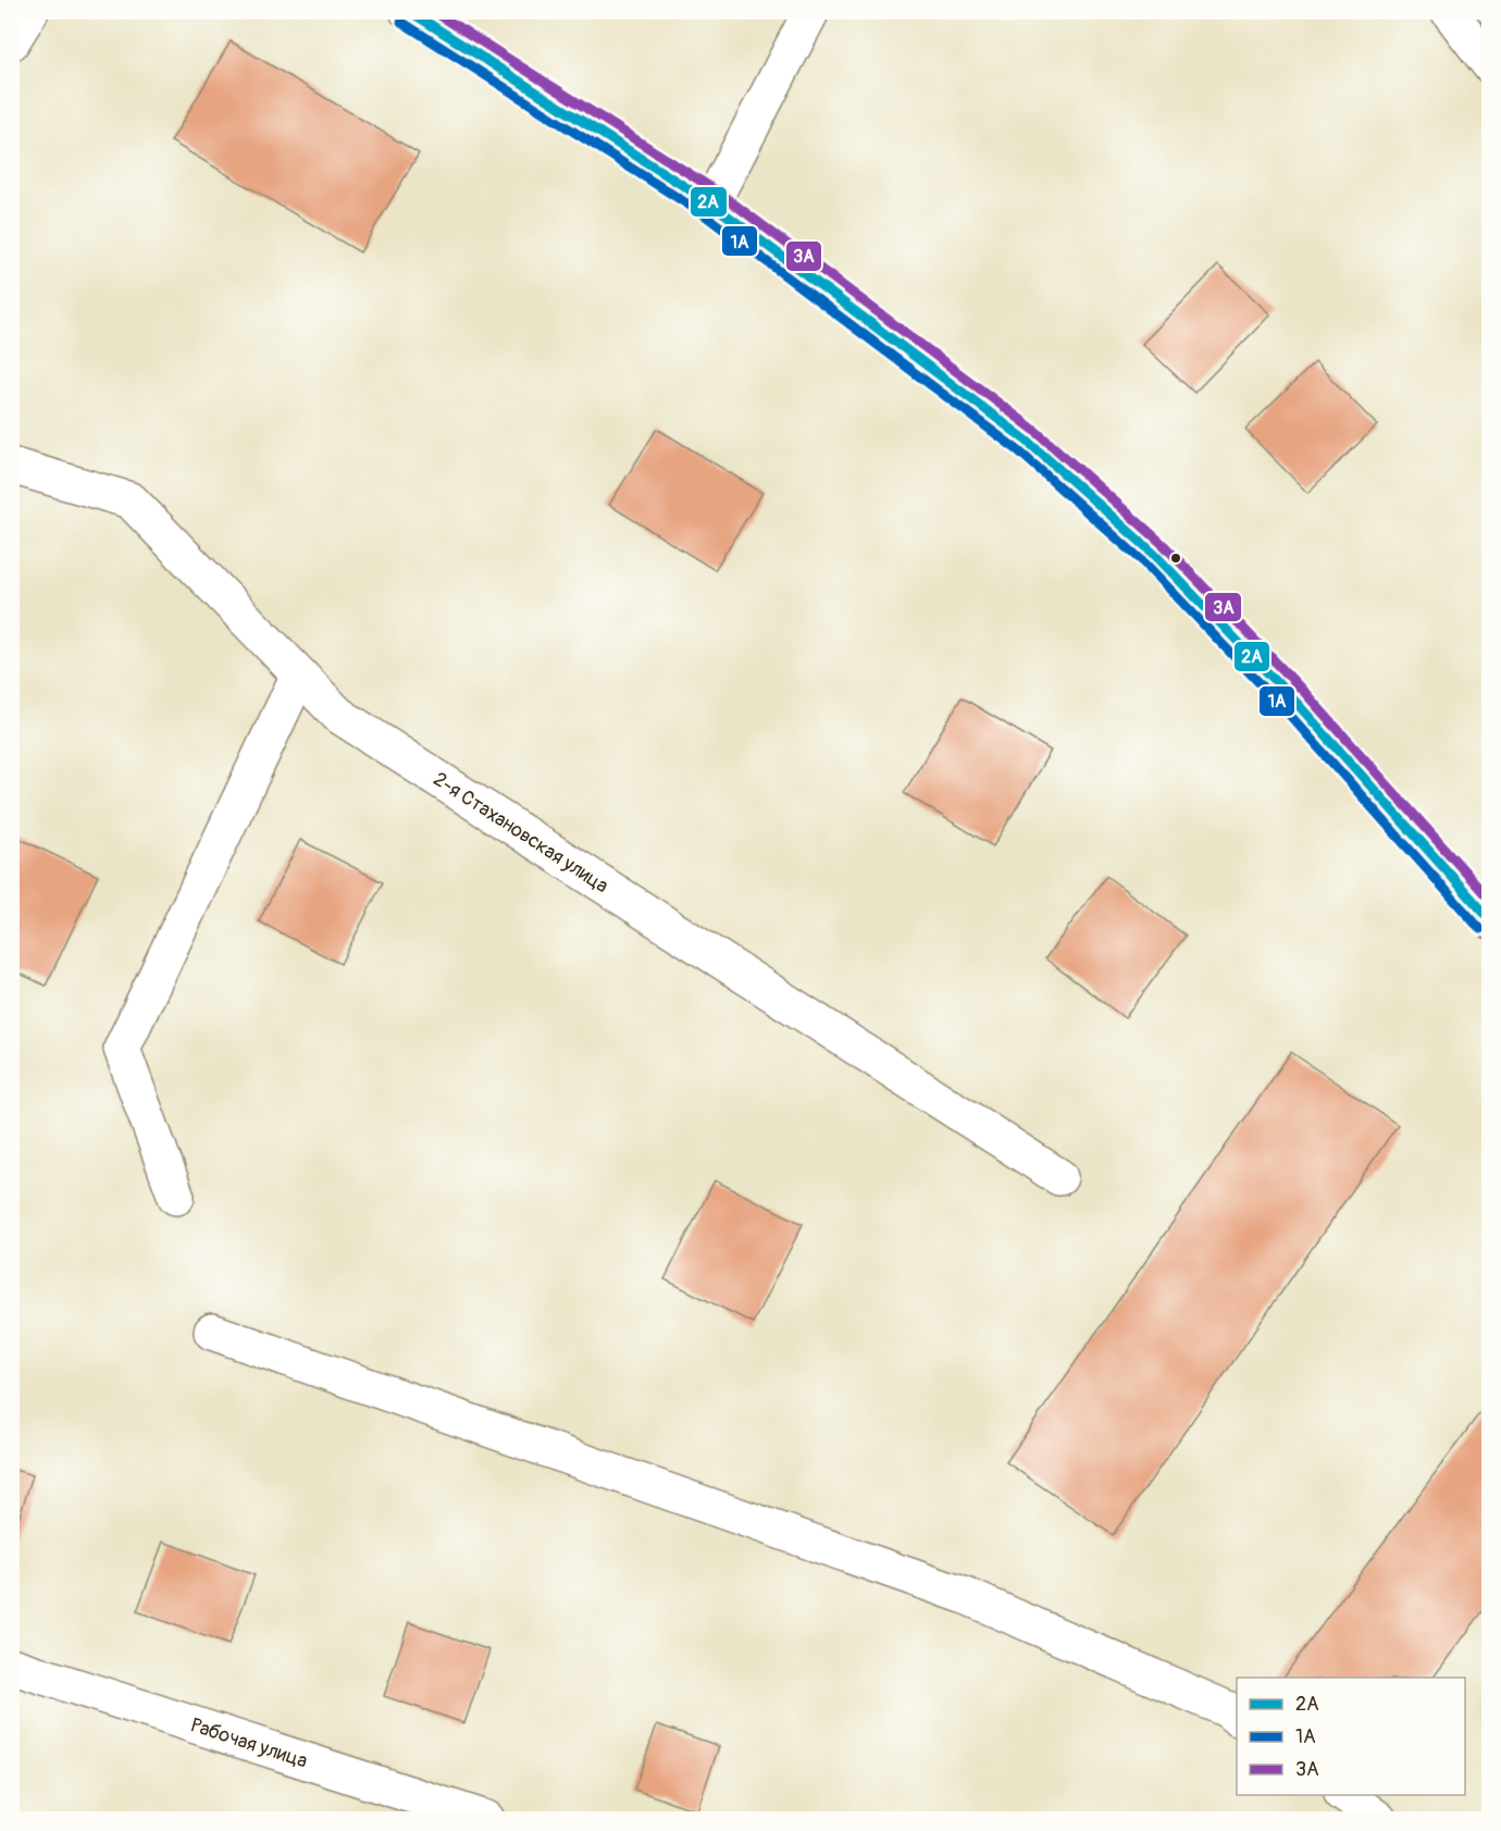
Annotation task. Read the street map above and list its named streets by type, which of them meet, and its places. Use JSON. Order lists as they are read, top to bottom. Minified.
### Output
{"streets":{"street":["2-я Стахановская улица","Рабочая улица"]},"lines":["transit line 2А","transit line 3А","transit line 1А"],"legend":["2А","1А","3А"]}
